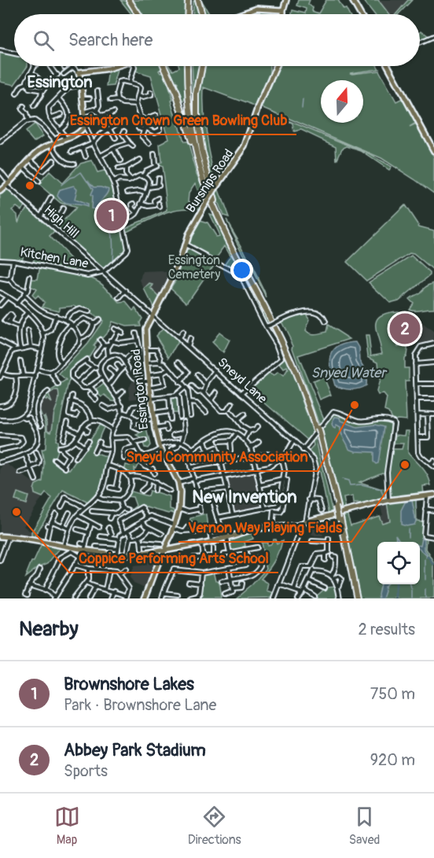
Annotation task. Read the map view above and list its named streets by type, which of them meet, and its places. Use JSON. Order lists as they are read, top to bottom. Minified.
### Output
{"streets":{"main road":["Bursnips Road","Essington Road"],"street":["High Hill","Kitchen Lane","Sneyd Lane"]},"crossings":[["Bursnips Road","Sneyd Lane"],["Bursnips Road","Essington Road"],["High Hill","Kitchen Lane"],["High Hill","Sneyd Lane"],["Sneyd Lane","Essington Road"]],"districts":["Essington","New Invention"],"water":["Snyed Water"],"parks":["Essington Cemetery"],"places":["Essington Crown Green Bowling Club","Sneyd Community Association","Vernon Way Playing Fields","Coppice Performing Arts School"],"north":"top","page":{"search":"Search here","pins":["1","2"],"heading":["Nearby","2 results"],"list":[{"mark":"1","name":"Brownshore Lakes","note":"Park · Brownshore Lane","value":"750 m"},{"mark":"2","name":"Abbey Park Stadium","note":"Sports","value":"920 m"}],"nav":["Map","Directions","Saved"]}}
